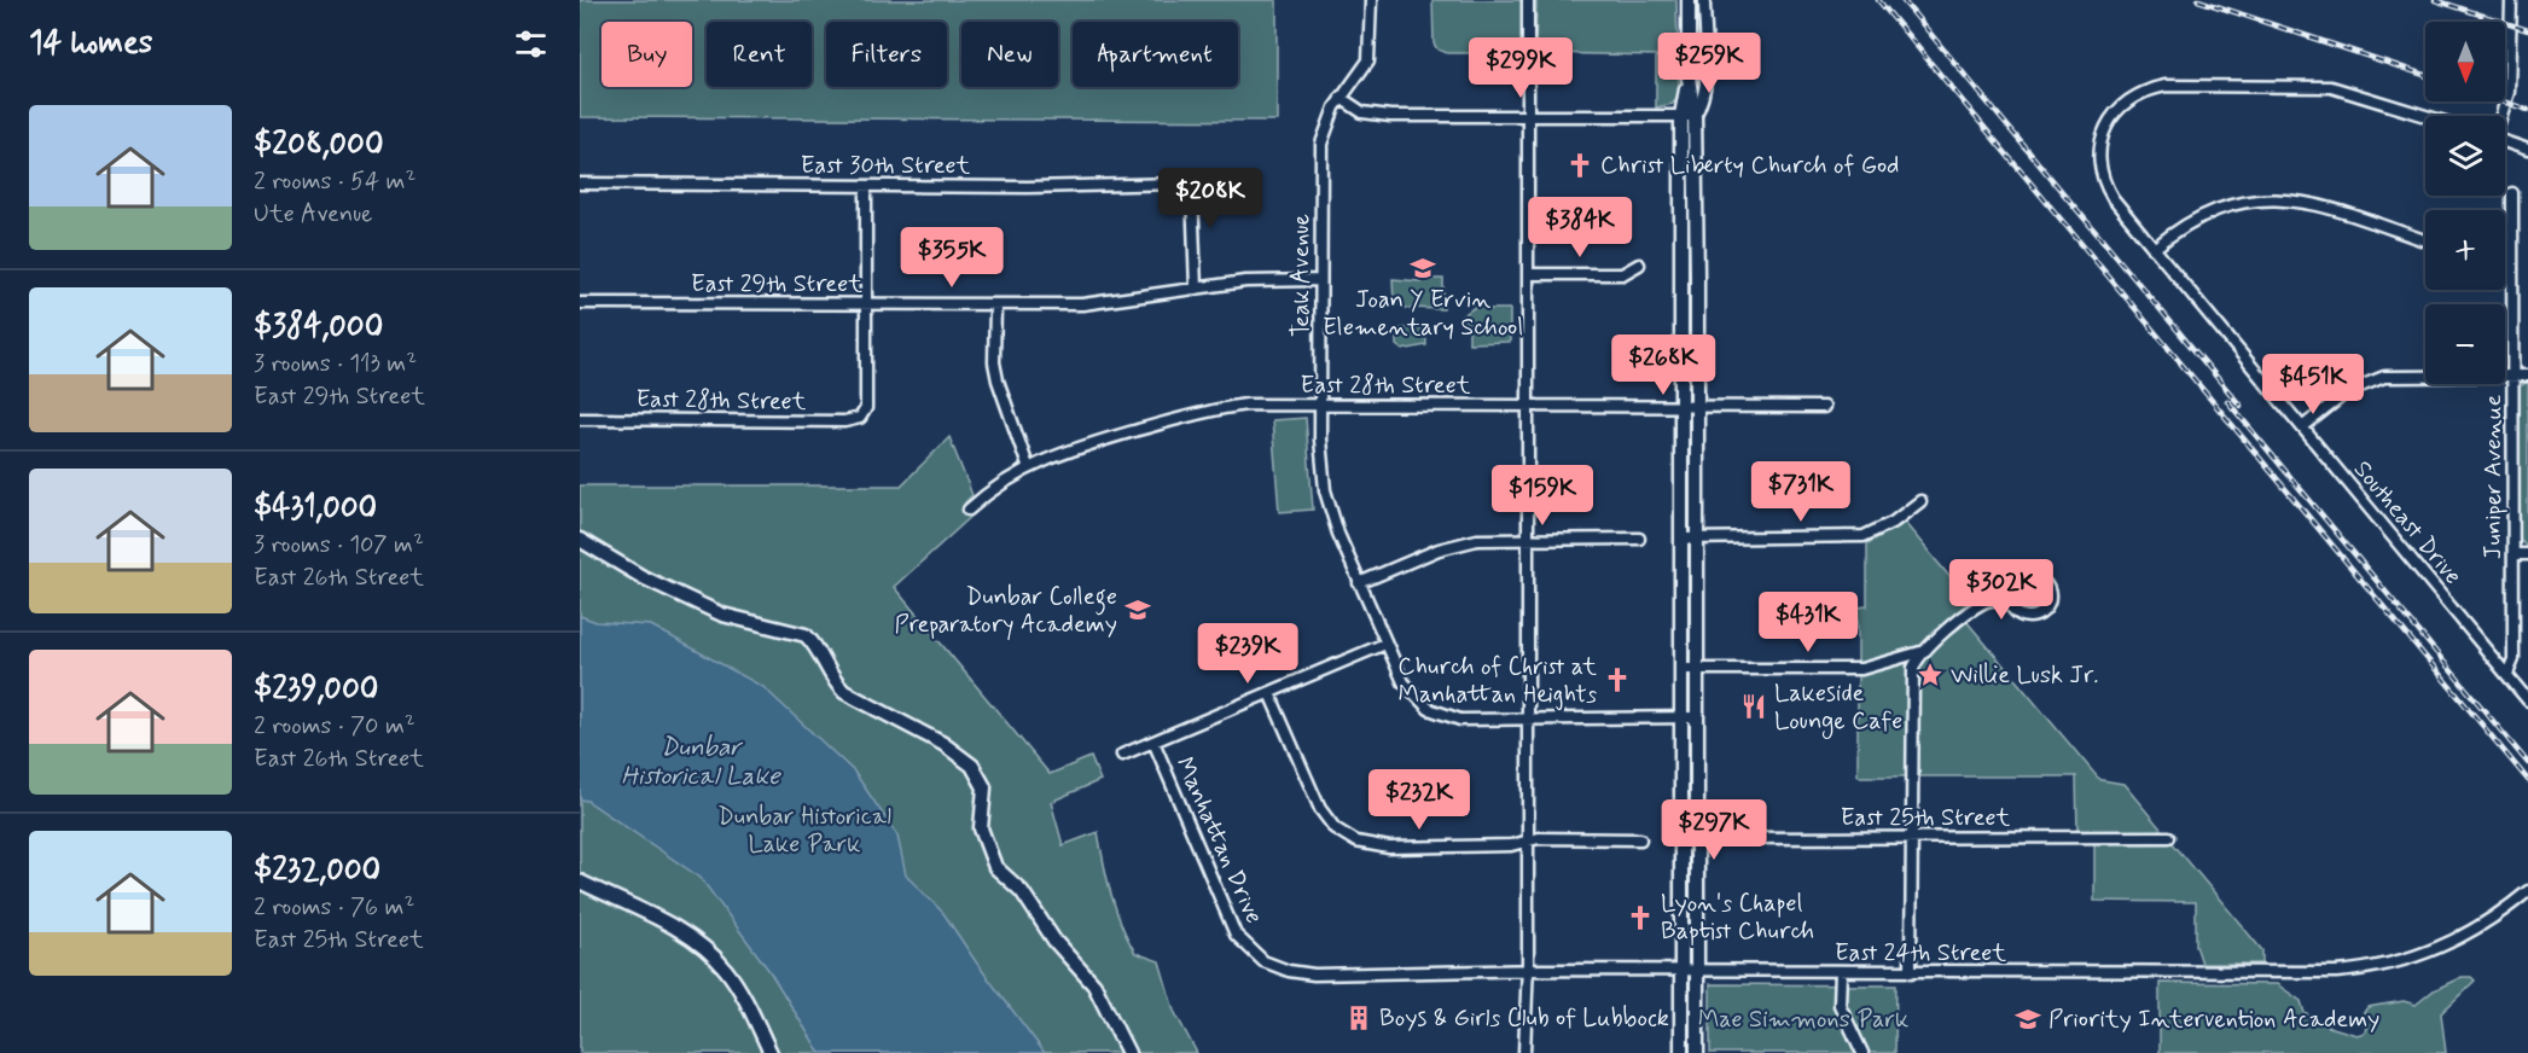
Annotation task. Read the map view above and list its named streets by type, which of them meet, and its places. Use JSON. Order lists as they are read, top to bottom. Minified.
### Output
{"streets":{"street":["East 30th Street","Teak Avenue","East 29th Street","East 28th Street","Juniper Avenue","Southeast Drive","East 25th Street","Manhattan Drive","East 24th Street"]},"crossings":[["East 30th Street","East 29th Street"],["Teak Avenue","East 29th Street"],["Teak Avenue","East 28th Street"],["East 29th Street","East 28th Street"],["Juniper Avenue","Southeast Drive"],["Manhattan Drive","East 24th Street"]],"water":["Dunbar Historical Lake"],"parks":["Dunbar Historical Lake Park","Mae Simmons Park"],"places":{"church":["Christ Liberty Church of God","Church of Christ at Manhattan Heights","Lyon's Chapel Baptist Church"],"school or university":["Joan Y Ervin Elementary School","Dunbar College Preparatory Academy","Priority Intervention Academy"],"place":["Willie Lusk Jr."],"restaurant":["Lakeside Lounge Cafe"],"building":["Boys & Girls Club of Lubbock"]},"north":"bottom","page":{"heading":"14 homes","map_buttons":["+","−"],"chip":["Buy","Rent","Filters","New","Apartment"],"price":["$259K","$299K","$208K","$384K","$355K","$268K","$451K","$731K","$159K","$302K","$431K","$239K","$232K","$297K"],"list":[{"name":"$208,000","note":"2 rooms · 54 m² · Ute Avenue"},{"name":"$384,000","note":"3 rooms · 113 m² · East 29th Street"},{"name":"$431,000","note":"3 rooms · 107 m² · East 26th Street"},{"name":"$239,000","note":"2 rooms · 70 m² · East 26th Street"},{"name":"$232,000","note":"2 rooms · 76 m² · East 25th Street"}]}}
